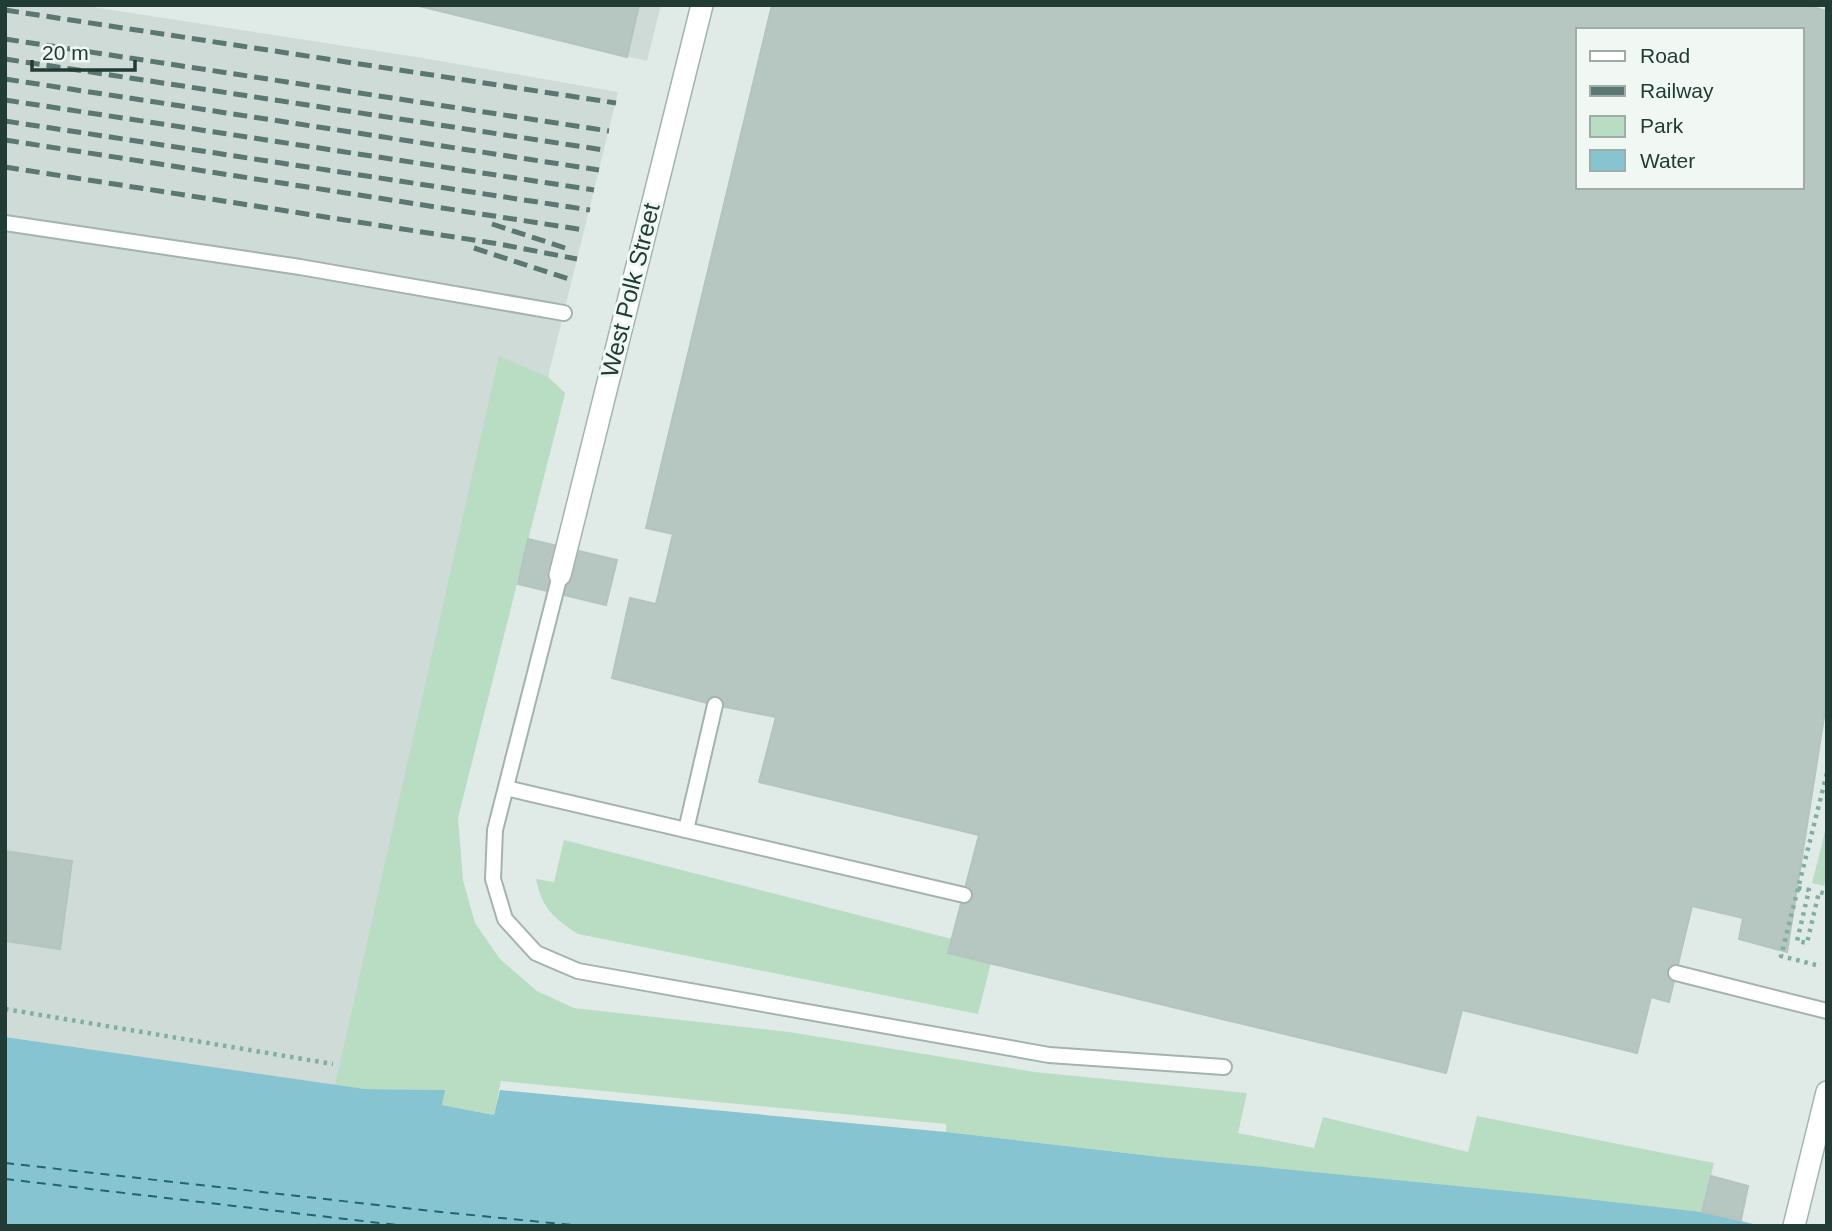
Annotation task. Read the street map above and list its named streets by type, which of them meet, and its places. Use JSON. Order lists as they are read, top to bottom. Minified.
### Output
{"streets":{"street":["West Polk Street"]},"legend":["Road","Railway","Park","Water"],"scale_bar":"20 m"}
